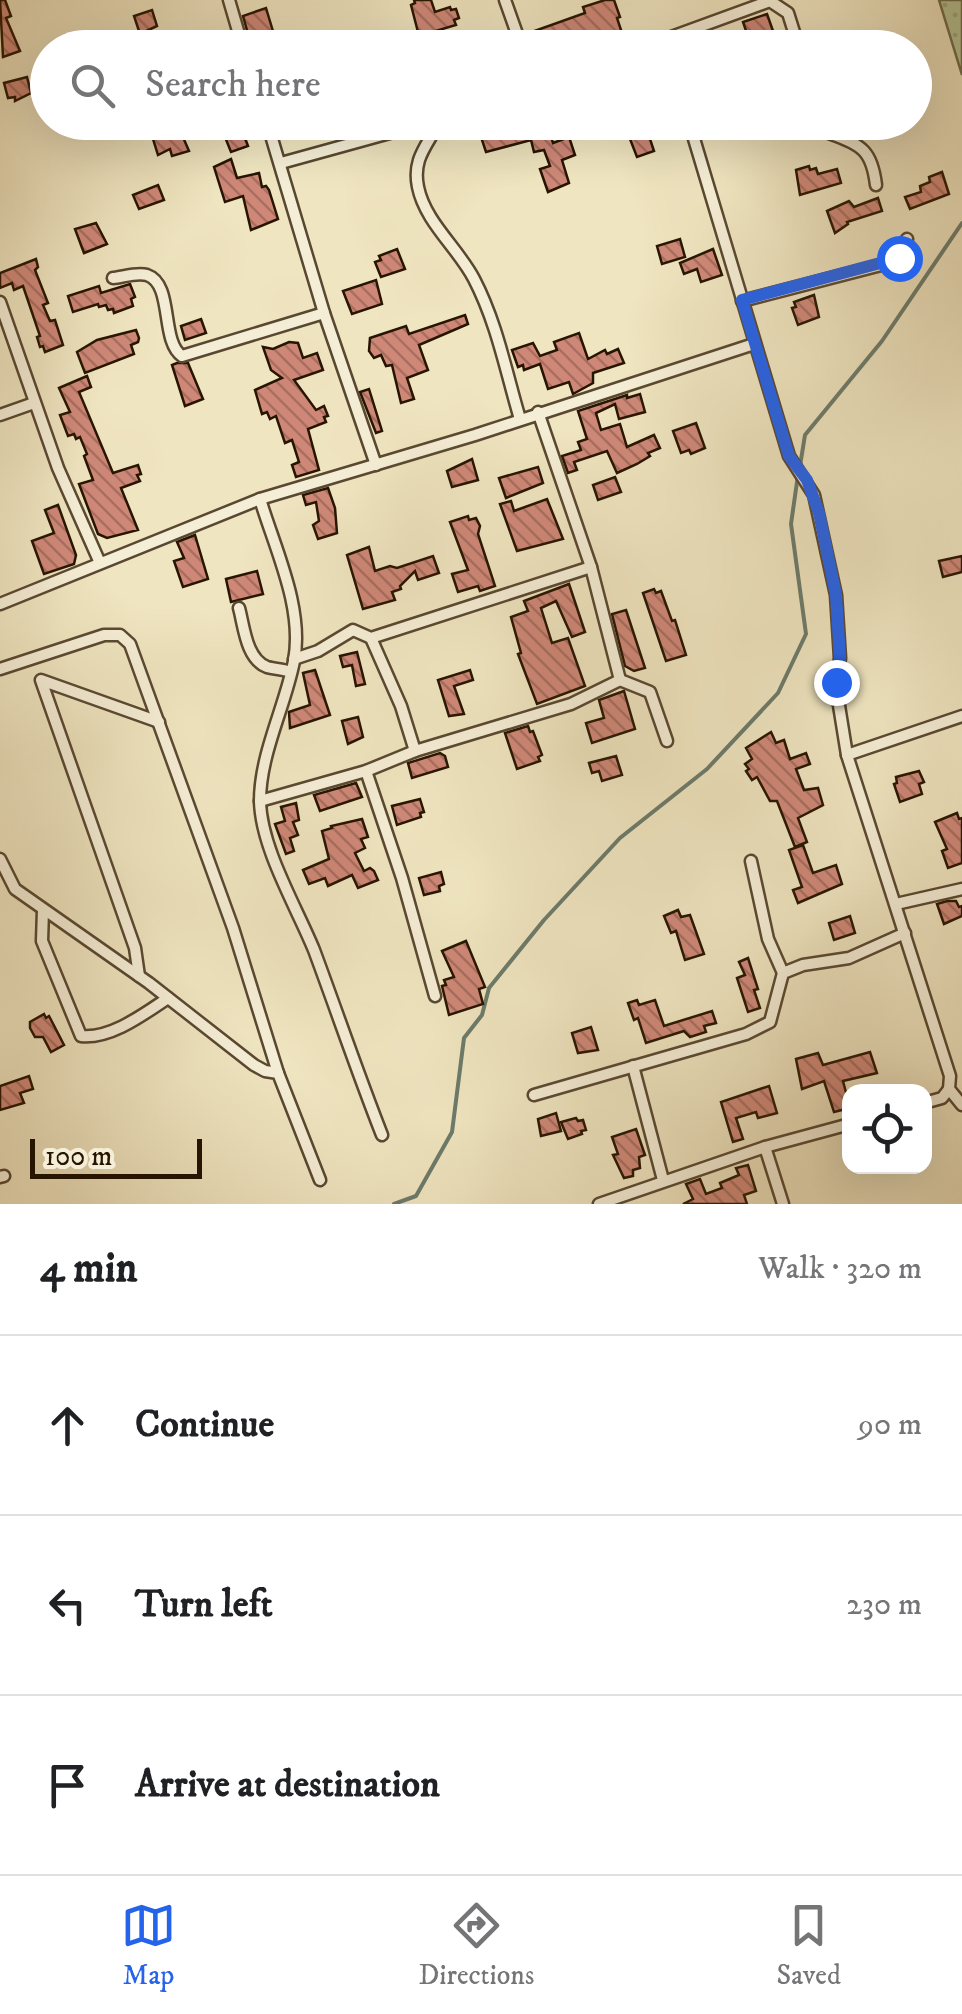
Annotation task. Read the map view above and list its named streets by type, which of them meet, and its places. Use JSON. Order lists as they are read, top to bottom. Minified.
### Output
{"scale_bar":"100 m","page":{"search":"Search here","scale":"100 m","heading":["4 min","Walk · 320 m"],"list":[["Continue","90 m"],["Turn left","230 m"],"Arrive at destination"],"nav":["Map","Directions","Saved"]}}
